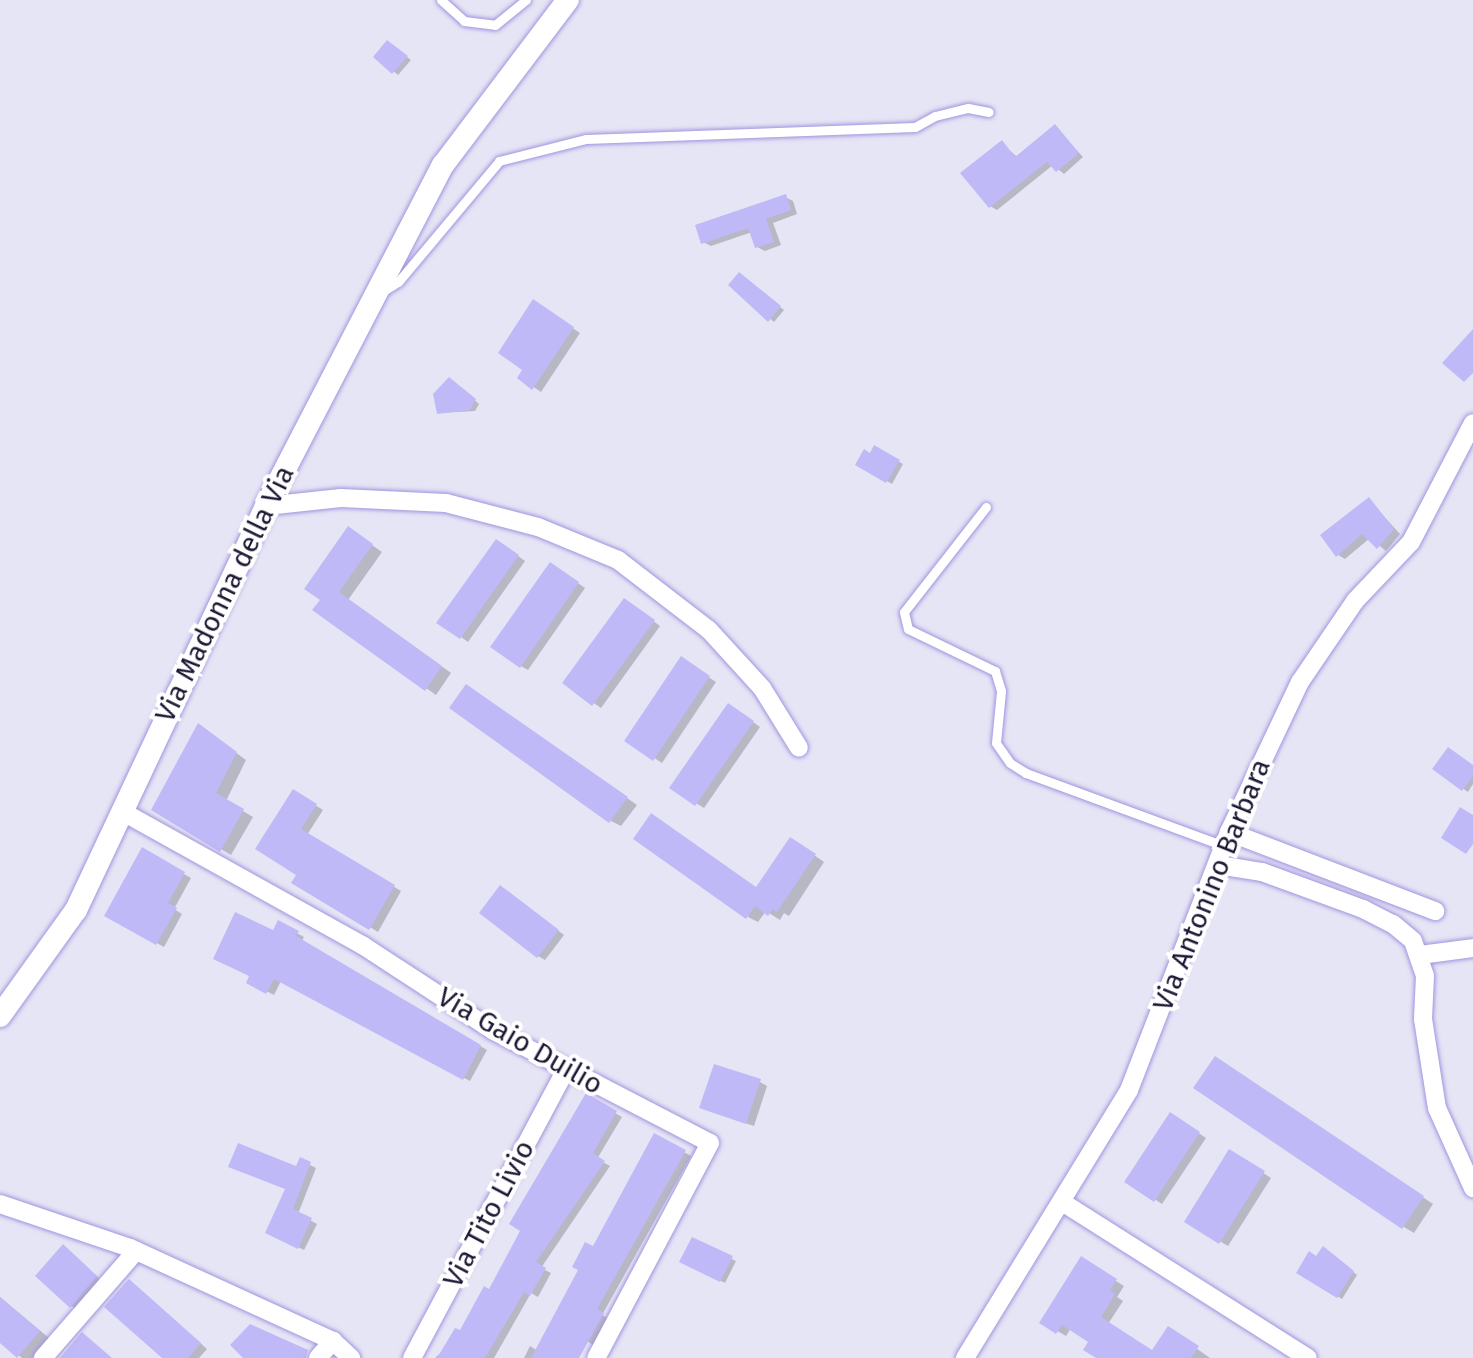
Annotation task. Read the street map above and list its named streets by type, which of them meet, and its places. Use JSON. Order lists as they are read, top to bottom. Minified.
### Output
{"streets":{"street":["Via Madonna della Via","Via Antonino Barbara","Via Gaio Duilio","Via Tito Livio"]},"crossings":[["Via Madonna della Via","Via Gaio Duilio"],["Via Gaio Duilio","Via Tito Livio"]]}
